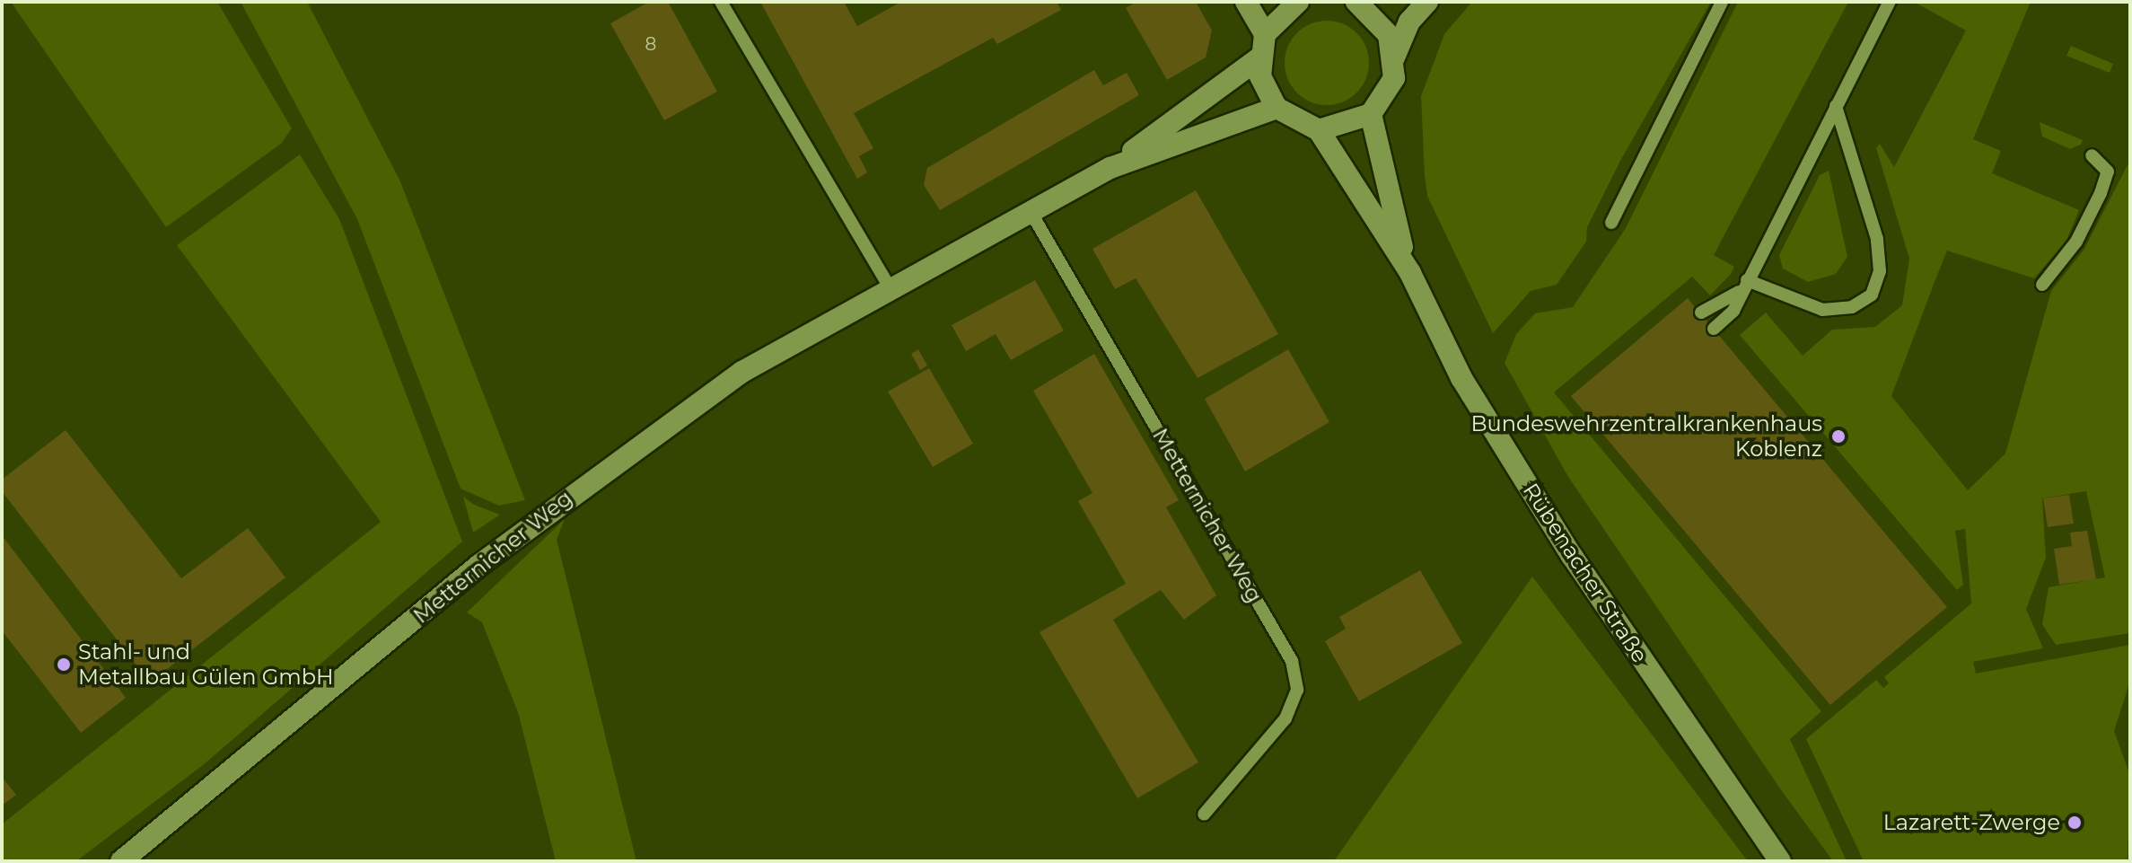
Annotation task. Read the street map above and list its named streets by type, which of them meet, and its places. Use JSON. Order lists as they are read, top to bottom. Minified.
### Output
{"streets":{"street":["Metternicher Weg","Rübenacher Straße"]},"crossings":[["Metternicher Weg","Rübenacher Straße"]],"places":["Bundeswehrzentralkrankenhaus Koblenz","Stahl- und Metallbau Gülen GmbH","Lazarett-Zwerge"],"house_numbers":["8"]}
